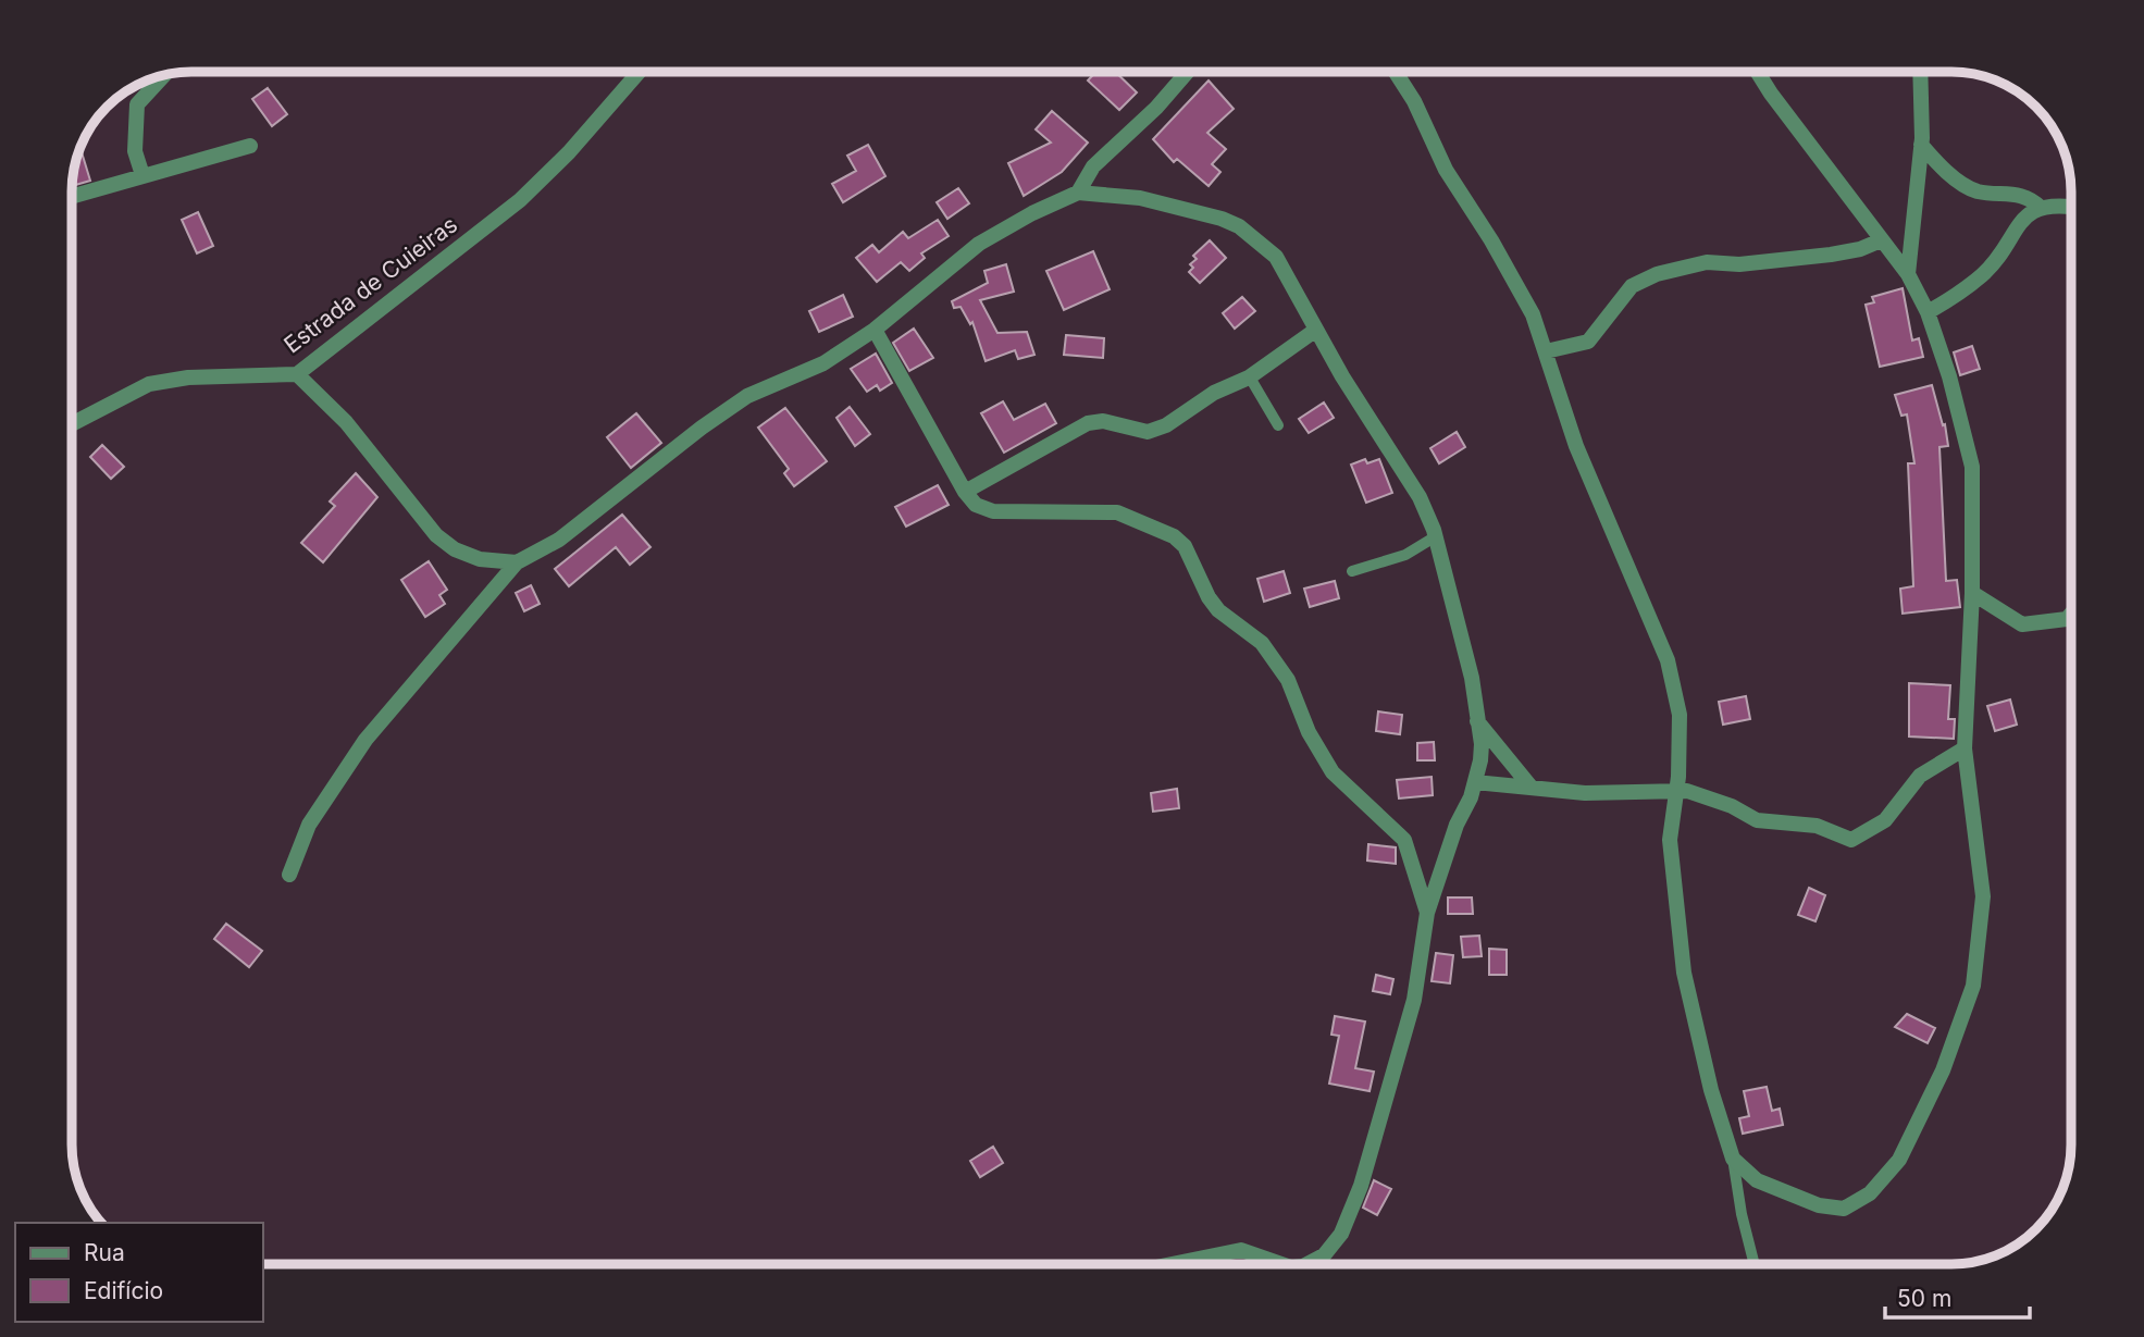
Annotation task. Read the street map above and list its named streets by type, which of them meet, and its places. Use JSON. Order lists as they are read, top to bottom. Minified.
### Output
{"streets":{"street":["Estrada de Cuieiras"]},"legend":["Rua","Edifício"],"scale_bar":"50 m"}
